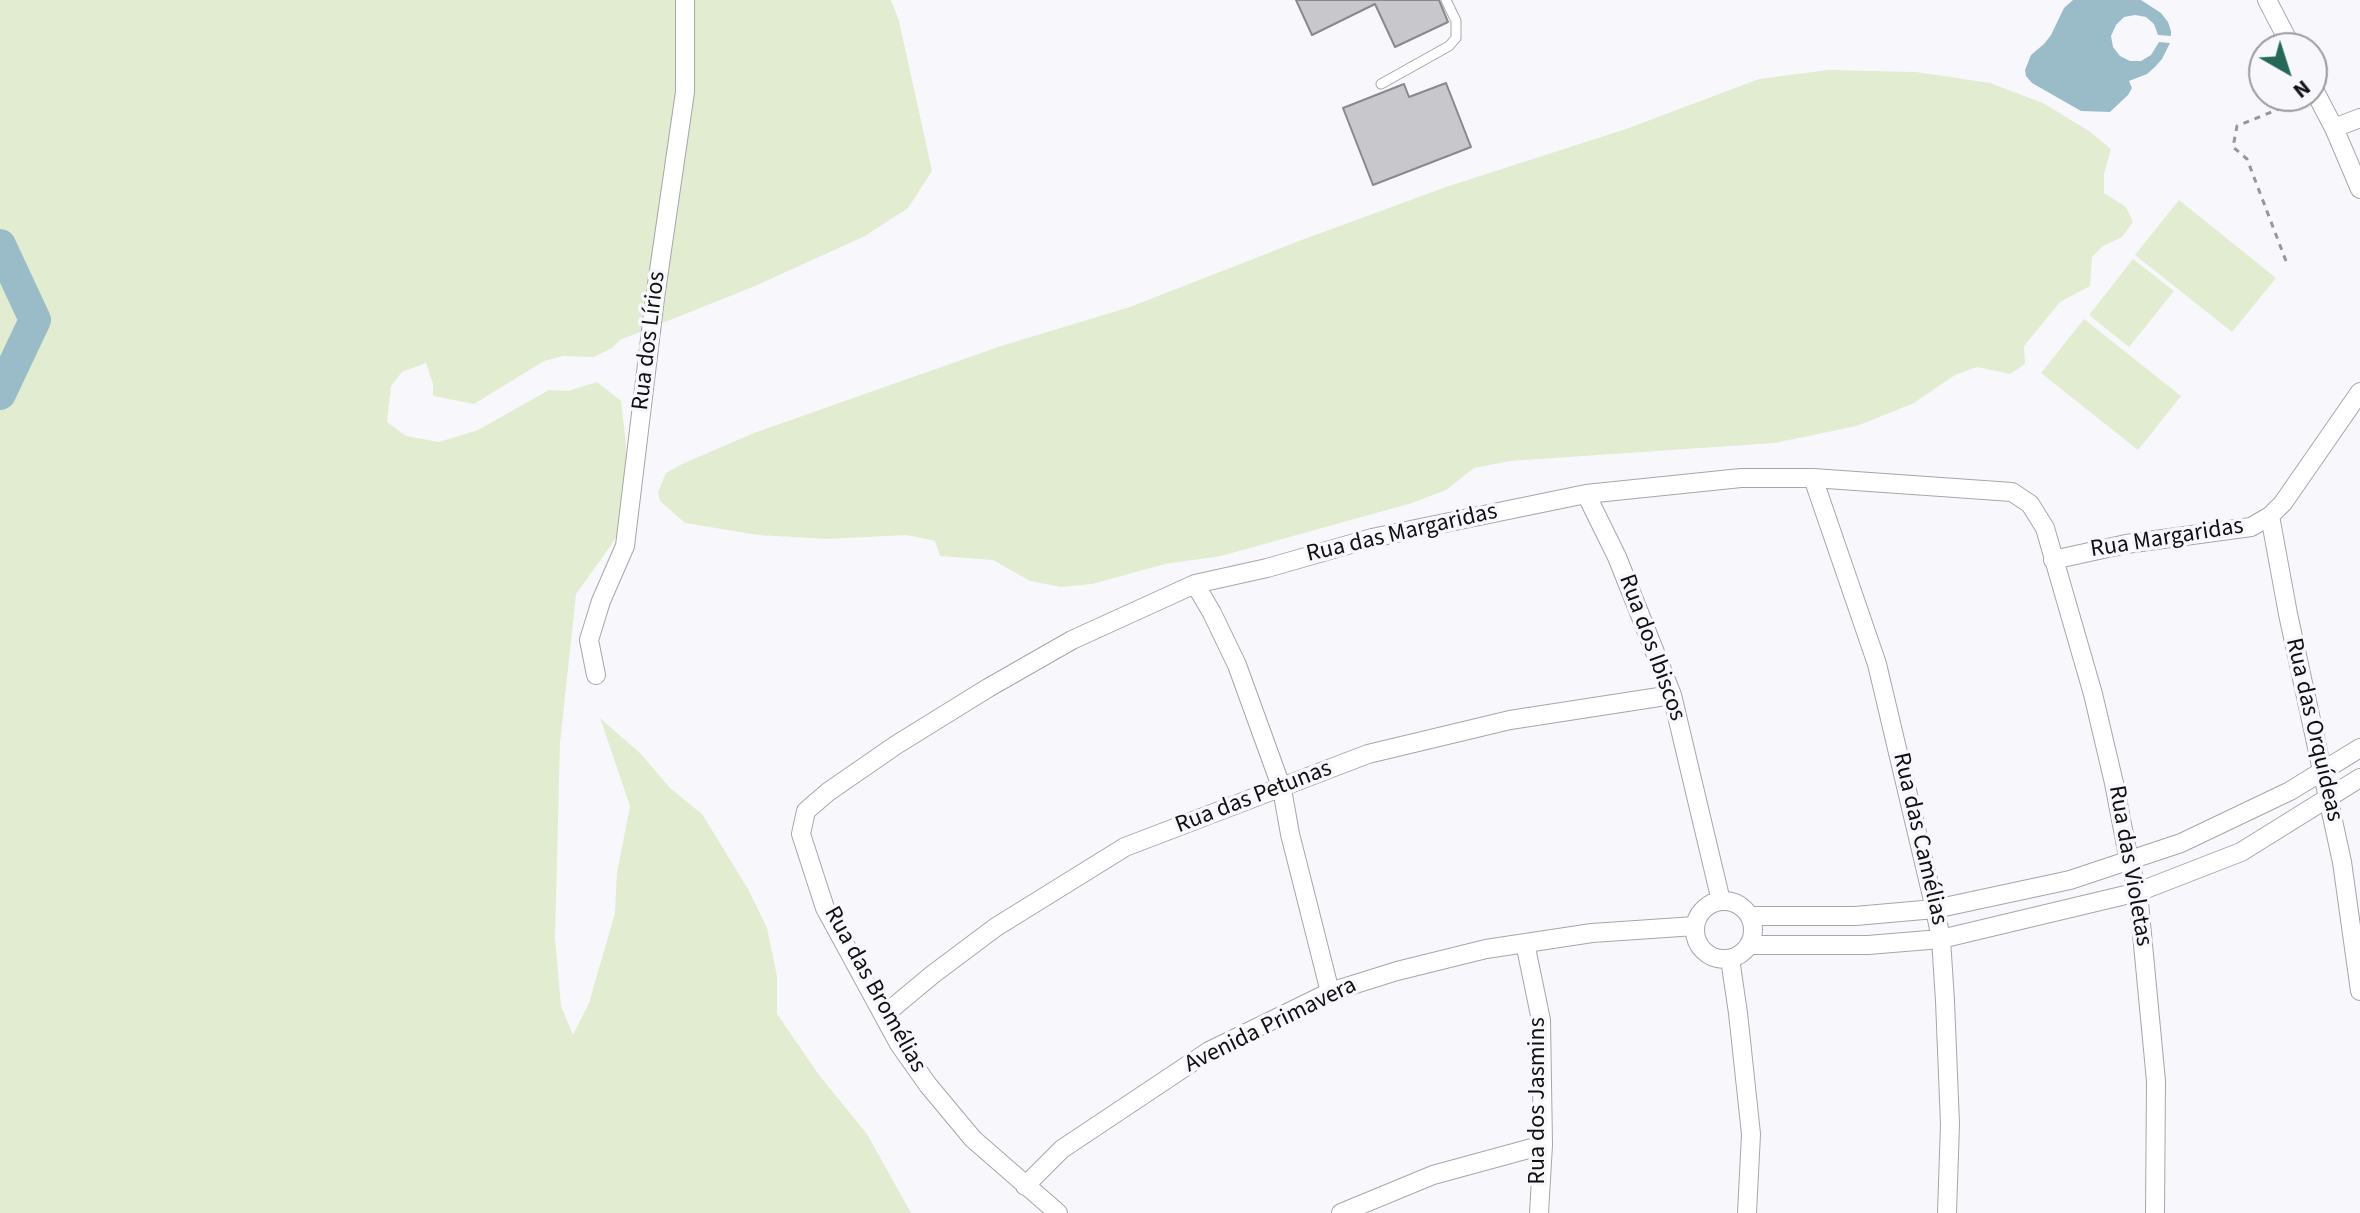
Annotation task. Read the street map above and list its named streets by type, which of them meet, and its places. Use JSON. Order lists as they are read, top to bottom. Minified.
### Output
{"streets":{"street":["Rua dos Lírios","Rua das Margaridas","Rua Margaridas","Rua dos Ibiscos","Rua das Orquídeas","Rua das Petunas","Rua das Camélias","Rua das Violetas","Rua das Bromélias","Avenida Primavera","Rua dos Jasmins"]},"crossings":[["Rua das Margaridas","Rua dos Ibiscos"],["Rua das Margaridas","Rua das Camélias"],["Rua das Margaridas","Rua das Violetas"],["Rua das Margaridas","Rua das Bromélias"],["Rua Margaridas","Rua das Orquídeas"],["Rua Margaridas","Rua das Violetas"],["Rua dos Ibiscos","Rua das Petunas"],["Rua dos Ibiscos","Avenida Primavera"],["Rua das Petunas","Rua das Bromélias"],["Rua das Bromélias","Avenida Primavera"],["Avenida Primavera","Rua dos Jasmins"]],"north":"bottom right"}
